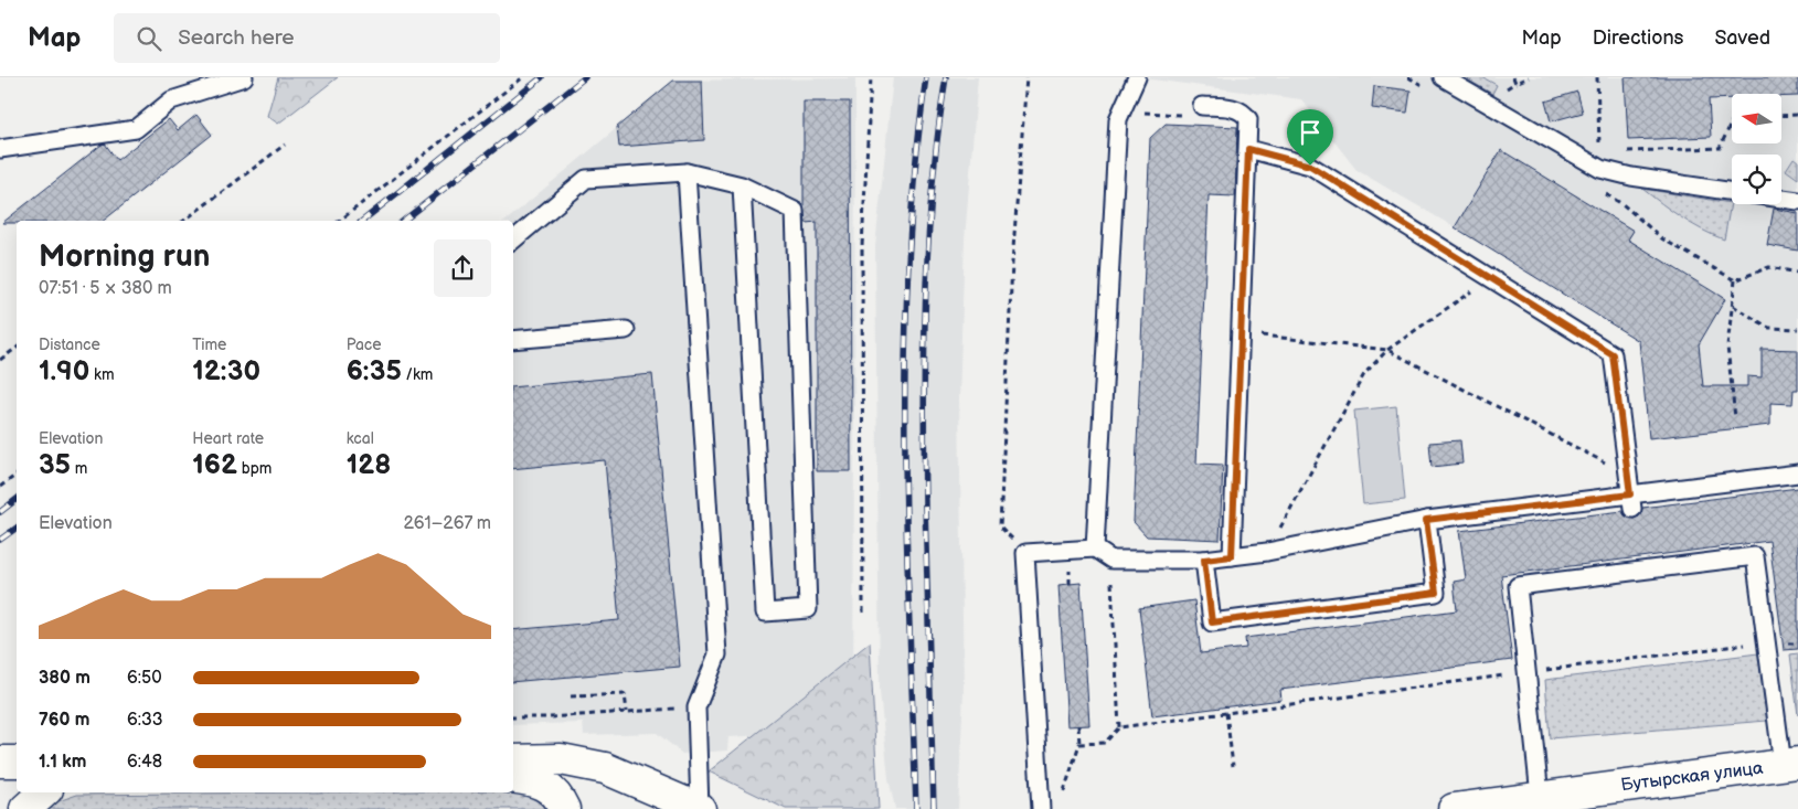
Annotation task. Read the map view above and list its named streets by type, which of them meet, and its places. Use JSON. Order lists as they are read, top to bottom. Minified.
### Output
{"streets":{"main road":["Бутырская улица"]},"north":"left","page":{"header":"Map","search":"Search here","nav":["Map","Directions","Saved"],"heading":["Morning run","07:51 · 5 × 380 m"],"stats":[["Distance","1.90 km"],["Time","12:30"],["Pace","6:35 /km"],["Elevation","35 m"],["Heart rate","162 bpm"],["kcal","128"]],"chart":["Elevation","261–267 m"],"list":[{"name":"380 m","note":"6:50"},{"name":"760 m","note":"6:33"},{"name":"1.1 km","note":"6:48"}]}}
